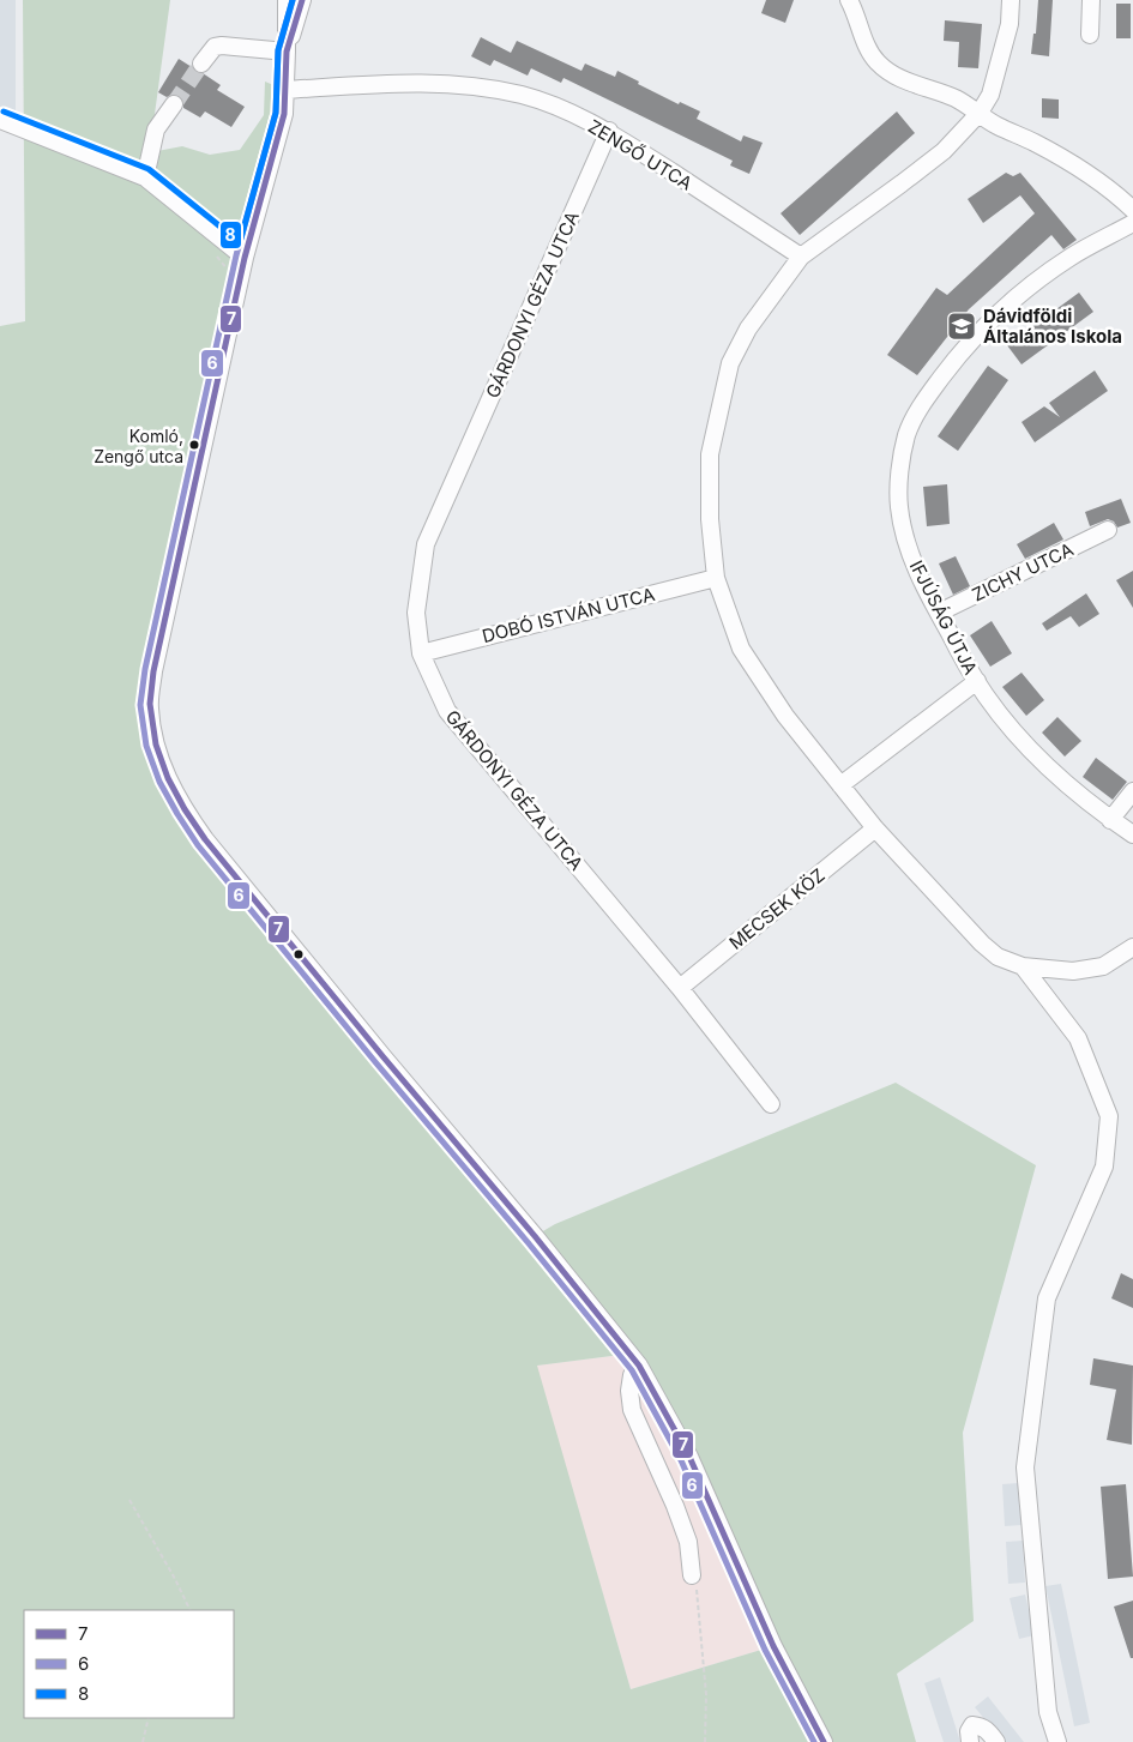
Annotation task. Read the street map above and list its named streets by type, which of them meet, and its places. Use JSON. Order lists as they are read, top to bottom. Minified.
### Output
{"streets":{"street":["ZENGŐ UTCA","GÁRDONYI GÉZA UTCA","ZICHY UTCA","DOBÓ ISTVÁN UTCA","IFJÚSÁG ÚTJA","MECSEK KÖZ"]},"crossings":[["ZENGŐ UTCA","GÁRDONYI GÉZA UTCA"],["GÁRDONYI GÉZA UTCA","DOBÓ ISTVÁN UTCA"],["GÁRDONYI GÉZA UTCA","MECSEK KÖZ"],["ZICHY UTCA","IFJÚSÁG ÚTJA"]],"places":{"school or university":["Dávidföldi Általános Iskola"],"other":["Komló, Zengő utca"]},"lines":["transit line 7","transit line 6","transit line 8"],"legend":["7","6","8"]}
